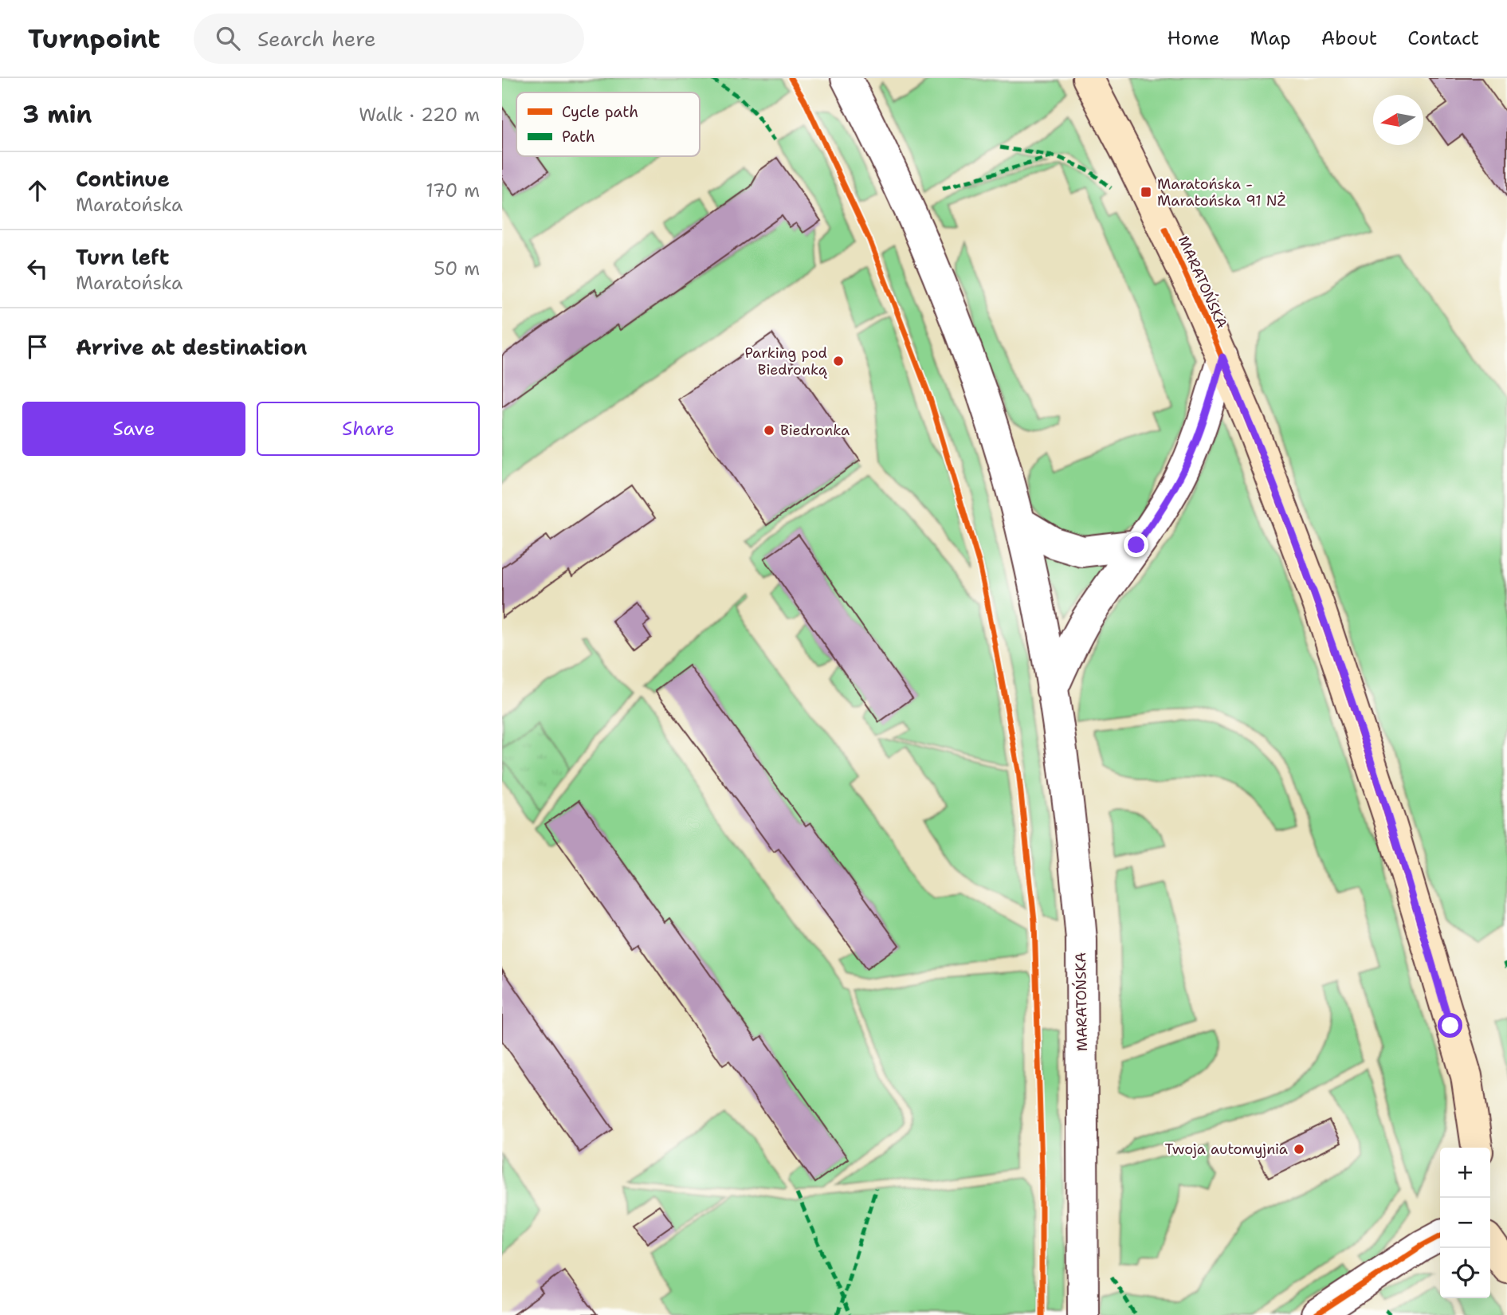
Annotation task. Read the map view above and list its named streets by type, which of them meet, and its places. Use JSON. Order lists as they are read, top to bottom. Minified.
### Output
{"streets":{"main road":["MARATOŃSKA"]},"places":{"transit":["Maratońska - Maratońska 91 NŻ"],"other":["Parking pod Biedronką","Biedronka","Twoja automyjnia"]},"legend":["Cycle path","Path"],"north":"left","page":{"header":"Turnpoint","search":"Search here","nav":["Home","Map","About","Contact"],"heading":["3 min","Walk · 220 m"],"list":[["Continue","Maratońska","170 m"],["Turn left","Maratońska","50 m"],"Arrive at destination"],"buttons":["Save","Share"],"map_buttons":["+","−"]}}
